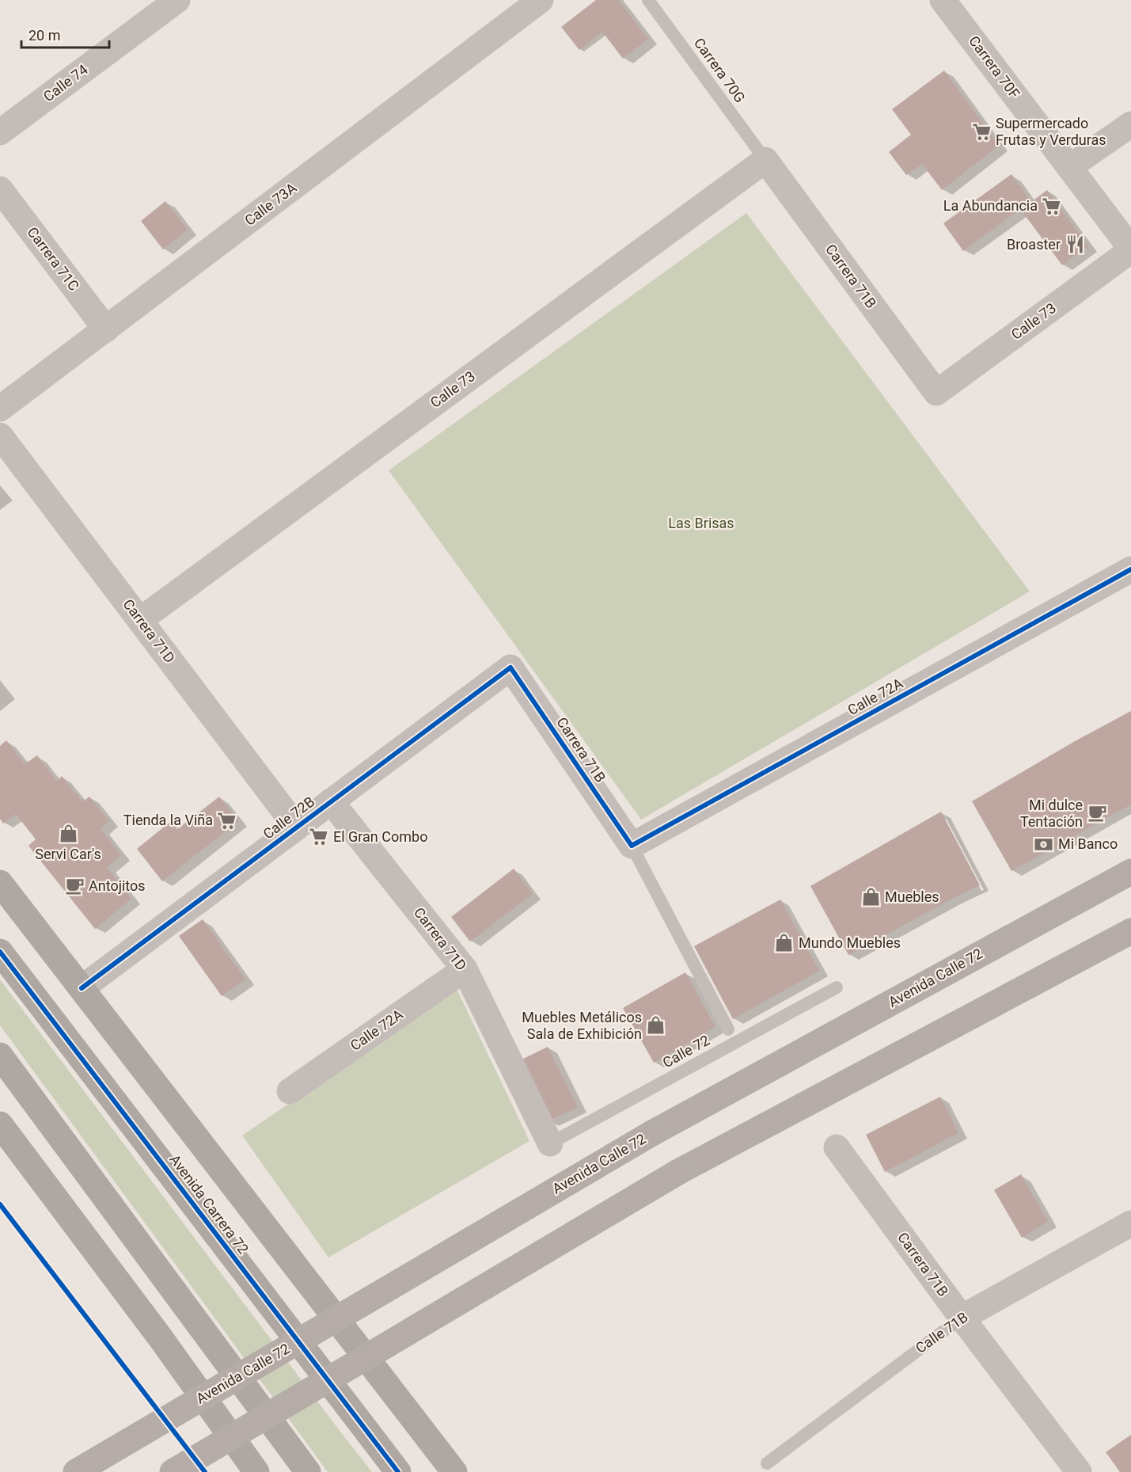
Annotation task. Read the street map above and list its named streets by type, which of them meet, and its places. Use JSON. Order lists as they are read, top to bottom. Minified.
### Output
{"streets":{"highway":["Avenida Carrera 72"],"main road":["Avenida Calle 72"],"street":["Carrera 70F","Calle 74","Calle 73A","Carrera 71C","Carrera 71B","Calle 73","Carrera 71D","Calle 72A","Calle 72B","Calle 71B"],"lane":["Carrera 70G","Calle 72"]},"crossings":[["Carrera 70F","Calle 73"],["Carrera 70G","Carrera 71B"],["Carrera 70G","Calle 73"],["Calle 73A","Carrera 71C"],["Carrera 71B","Calle 73"],["Carrera 71B","Calle 72A"],["Carrera 71B","Calle 72B"],["Carrera 71B","Calle 71B"],["Calle 73","Carrera 71D"],["Carrera 71D","Calle 72A"],["Carrera 71D","Calle 72B"],["Carrera 71D","Calle 72"]],"parks":["Las Brisas"],"places":{"supermarket":["Supermercado Frutas y Verduras","La Abundancia","Tienda la Viña","El Gran Combo"],"restaurant":["Broaster"],"cafe":["Mi dulce Tentación","Antojitos"],"shop":["Servi Car's","Muebles","Mundo Muebles","Muebles Metálicos Sala de Exhibición"],"bank":["Mi Banco"]},"scale_bar":"20 m"}
